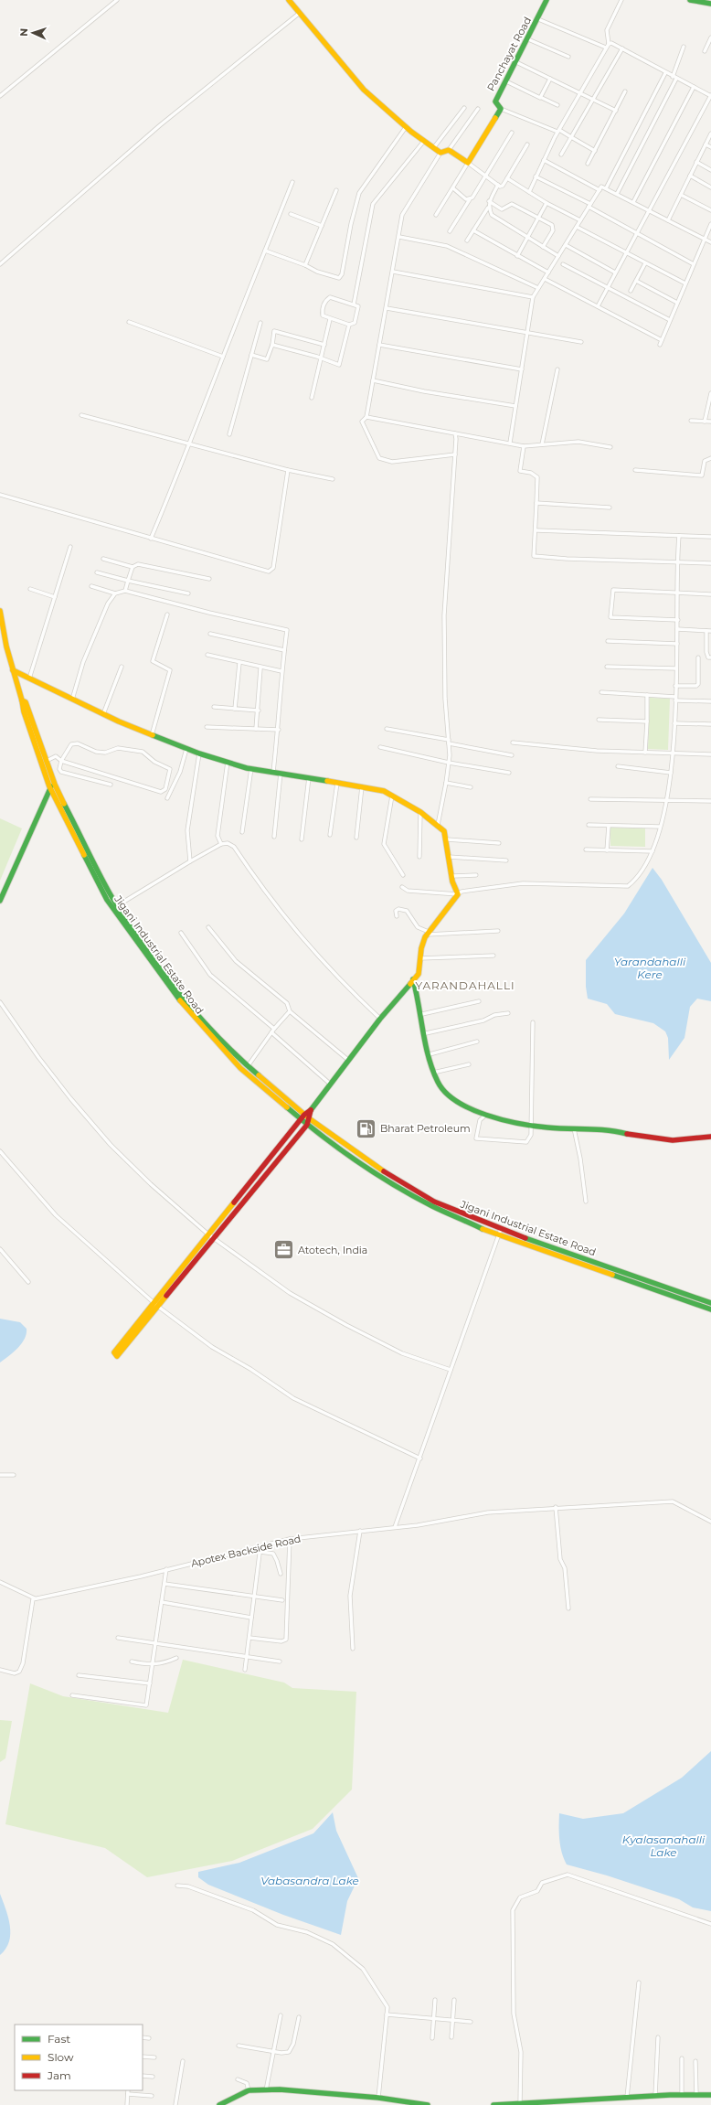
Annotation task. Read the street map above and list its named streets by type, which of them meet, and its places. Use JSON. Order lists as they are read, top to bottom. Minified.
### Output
{"streets":{"street":["Panchayat Road","Jigani Industrial Estate Road","Apotex Backside Road"]},"districts":["YARANDAHALLI"],"water":["Yarandahalli Kere","Kyalasanahalli Lake","Vabasandra Lake"],"places":{"fuel station":["Bharat Petroleum"],"office":["Atotech, India"]},"legend":["Fast","Slow","Jam"],"north":"left"}
